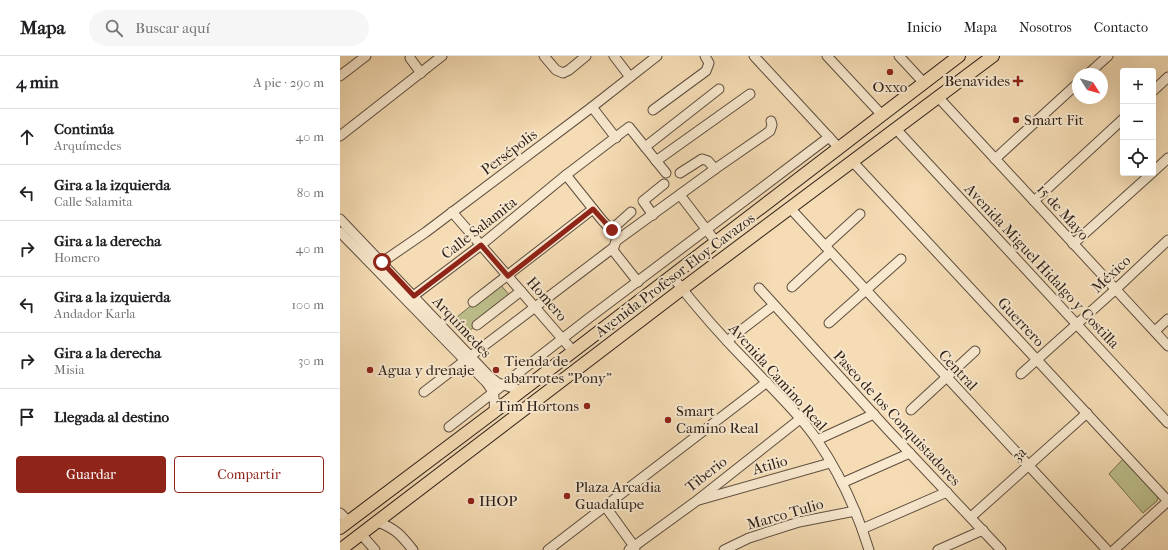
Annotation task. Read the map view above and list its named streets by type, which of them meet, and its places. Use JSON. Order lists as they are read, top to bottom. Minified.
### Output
{"streets":{"main road":["Avenida Profesor Eloy Cavazos"],"street":["Persépolis","15 de Mayo","Calle Salamita","Avenida Miguel Hidalgo y Costilla","México","Homero","Guerrero","Arquímedes","Central","Avenida Camino Real","Paseo de los Conquistadores","3a","Atilio","Tiberio","Marco Tulio"]},"crossings":[["Persépolis","Homero"],["Persépolis","Arquímedes"],["15 de Mayo","México"],["15 de Mayo","Avenida Profesor Eloy Cavazos"],["Calle Salamita","Homero"],["Calle Salamita","Arquímedes"],["Avenida Miguel Hidalgo y Costilla","México"],["Avenida Miguel Hidalgo y Costilla","Avenida Profesor Eloy Cavazos"],["México","Guerrero"],["Avenida Profesor Eloy Cavazos","Homero"],["Avenida Profesor Eloy Cavazos","Guerrero"],["Avenida Profesor Eloy Cavazos","Arquímedes"],["Avenida Profesor Eloy Cavazos","Central"],["Avenida Profesor Eloy Cavazos","Avenida Camino Real"],["Guerrero","3a"],["Central","3a"],["Avenida Camino Real","Atilio"],["Avenida Camino Real","Tiberio"],["Avenida Camino Real","Marco Tulio"],["Paseo de los Conquistadores","3a"],["Atilio","Tiberio"]],"places":{"other":["Oxxo","Smart Fit","Agua y drenaje","Tienda de abarrotes \"Pony\"","Tim Hortons","Smart Camino Real","Plaza Arcadia Guadalupe","IHOP"],"health":["Benavides"]},"north":"bottom right","page":{"header":"Mapa","search":"Buscar aquí","nav":["Inicio","Mapa","Nosotros","Contacto"],"heading":["4 min","A pie · 290 m"],"map_buttons":["+","−"],"list":[["Continúa","Arquímedes","40 m"],["Gira a la izquierda","Calle Salamita","80 m"],["Gira a la derecha","Homero","40 m"],["Gira a la izquierda","Andador Karla","100 m"],["Gira a la derecha","Misia","30 m"],"Llegada al destino"],"buttons":["Guardar","Compartir"]}}
